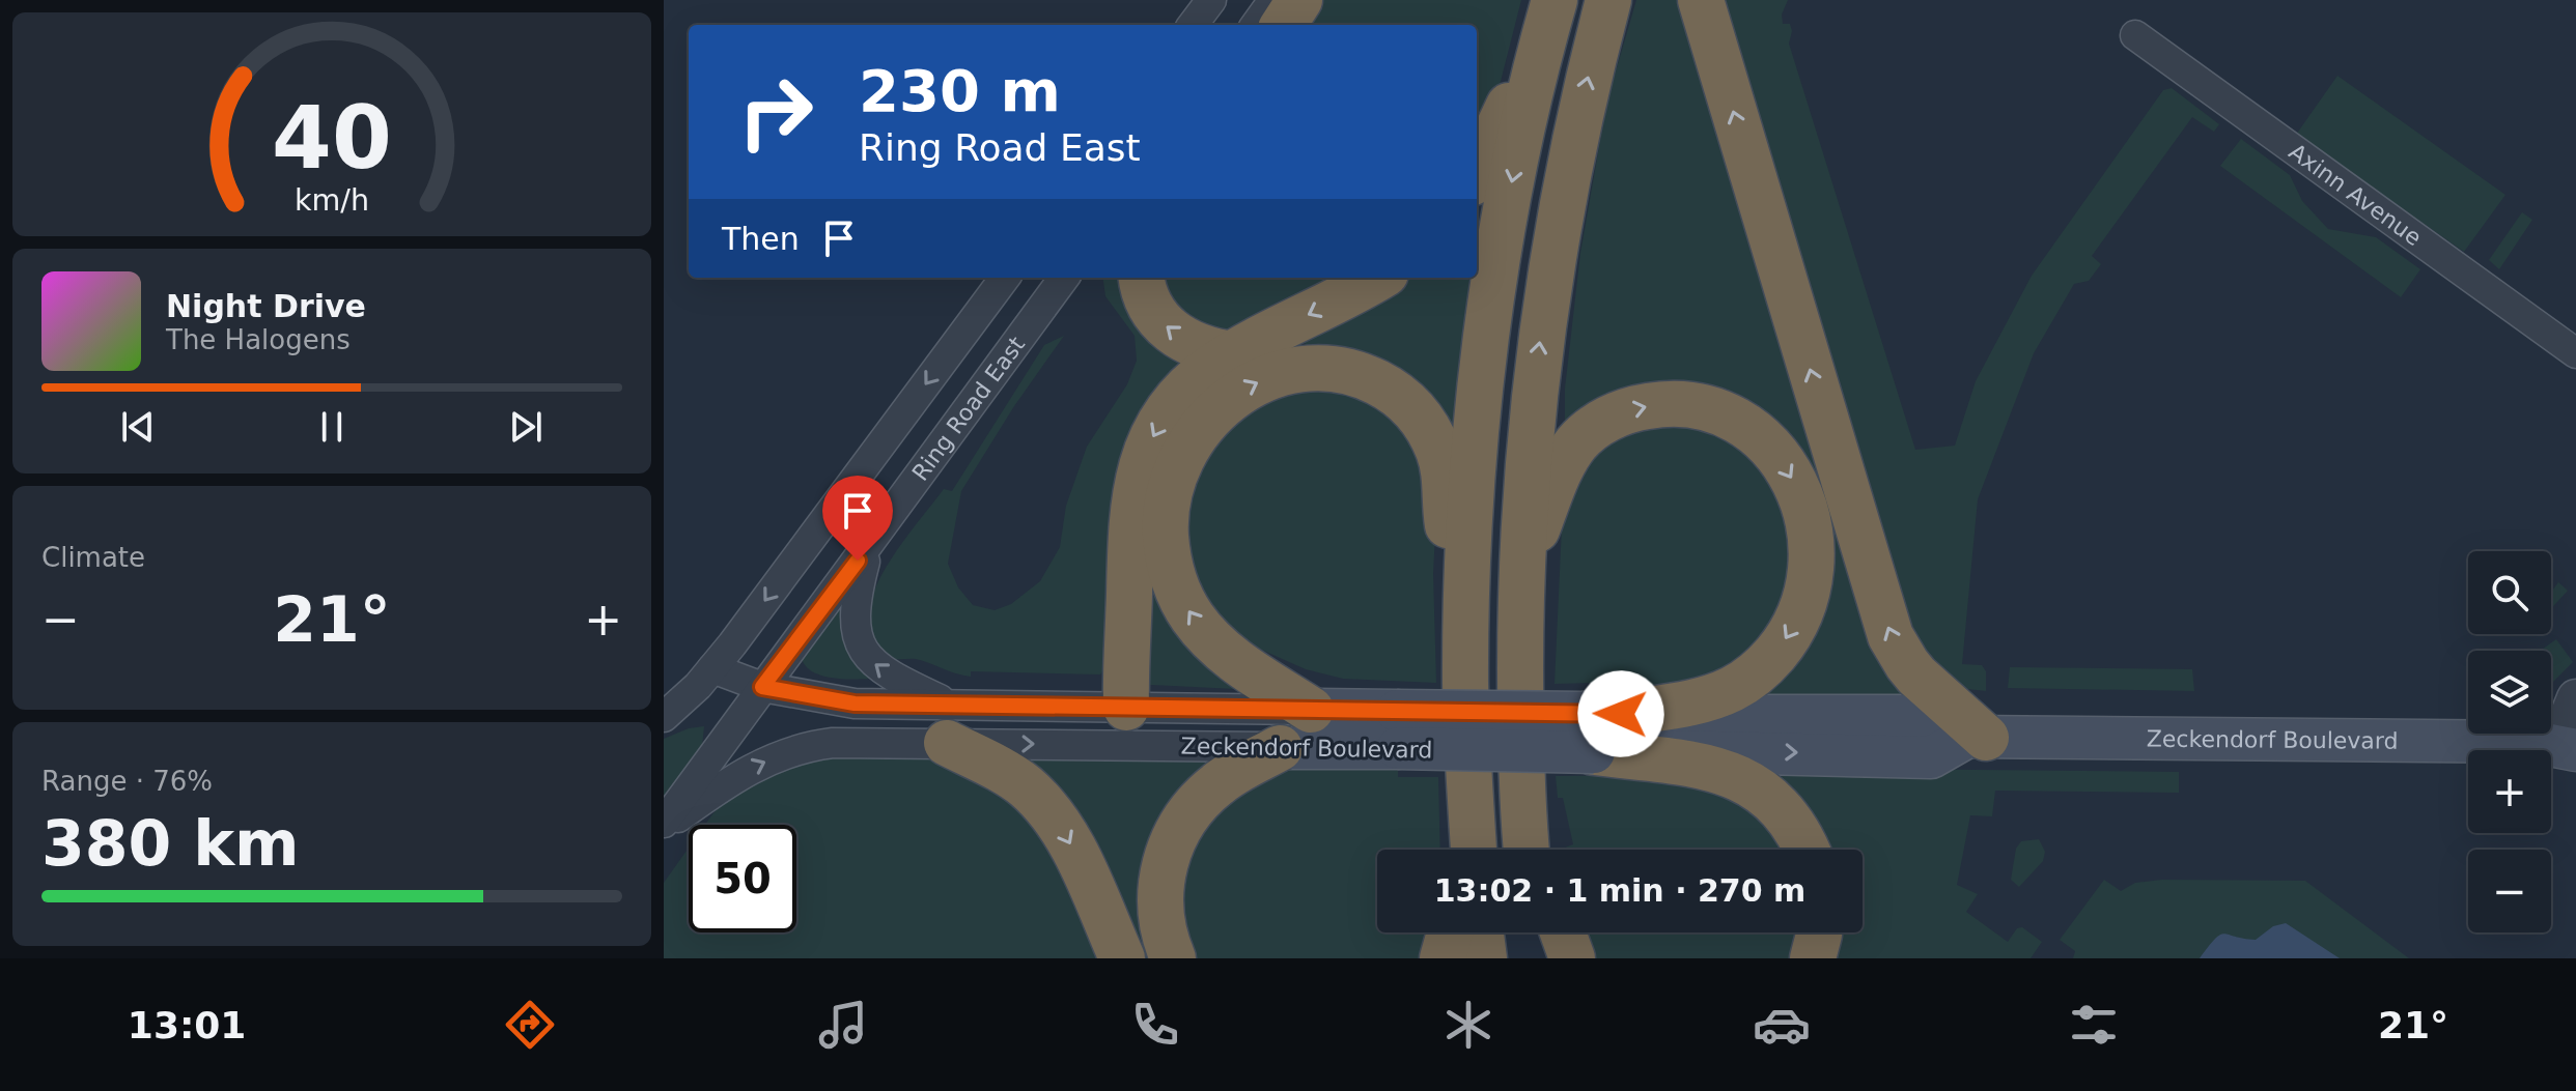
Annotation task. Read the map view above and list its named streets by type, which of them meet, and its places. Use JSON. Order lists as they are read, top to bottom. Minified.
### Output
{"streets":{"main road":["Zeckendorf Boulevard"],"street":["Axinn Avenue","Ring Road East"]},"crossings":[["Ring Road East","Zeckendorf Boulevard"]],"page":{"turn":["230 m","Ring Road East"],"then":"Then","song":["Night Drive","The Halogens"],"tile":["Climate",["Range · 76%","380 km"]],"map_buttons":["+","−"],"heat":["−","21°","+"],"limit":"50","trip":"13:02 · 1 min · 270 m","tabs":["13:01","21°"],"gauge":["40","km/h"]}}
